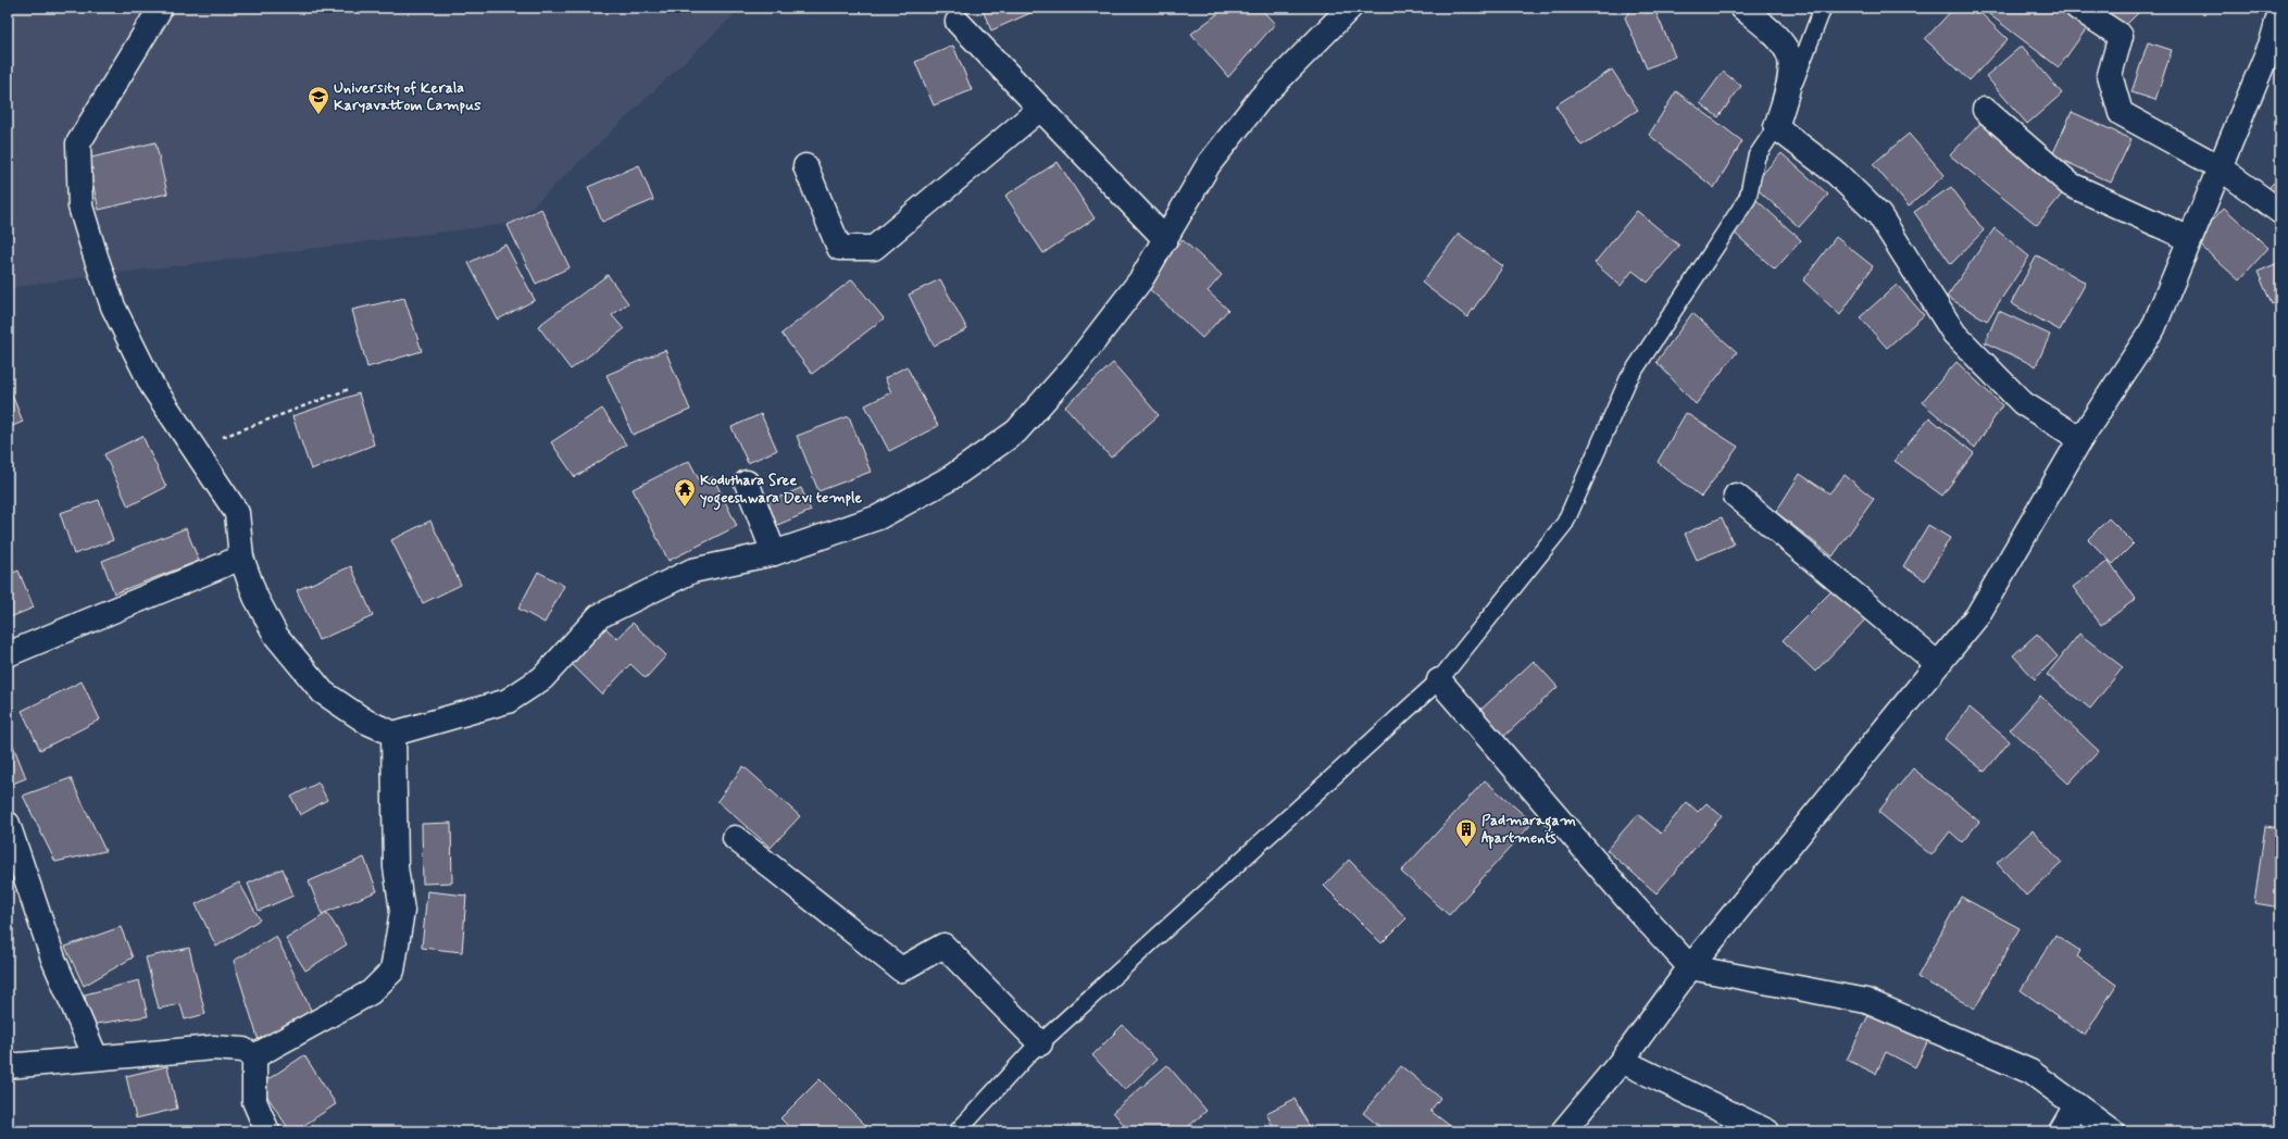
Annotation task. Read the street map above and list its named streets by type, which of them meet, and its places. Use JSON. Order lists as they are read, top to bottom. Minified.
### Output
{"places":{"school or university":["University of Kerala Karyavattom Campus"],"temple":["Koduthara Sree yogeeshwara Devi temple"],"building":["Padmaragam Apartments"]}}
